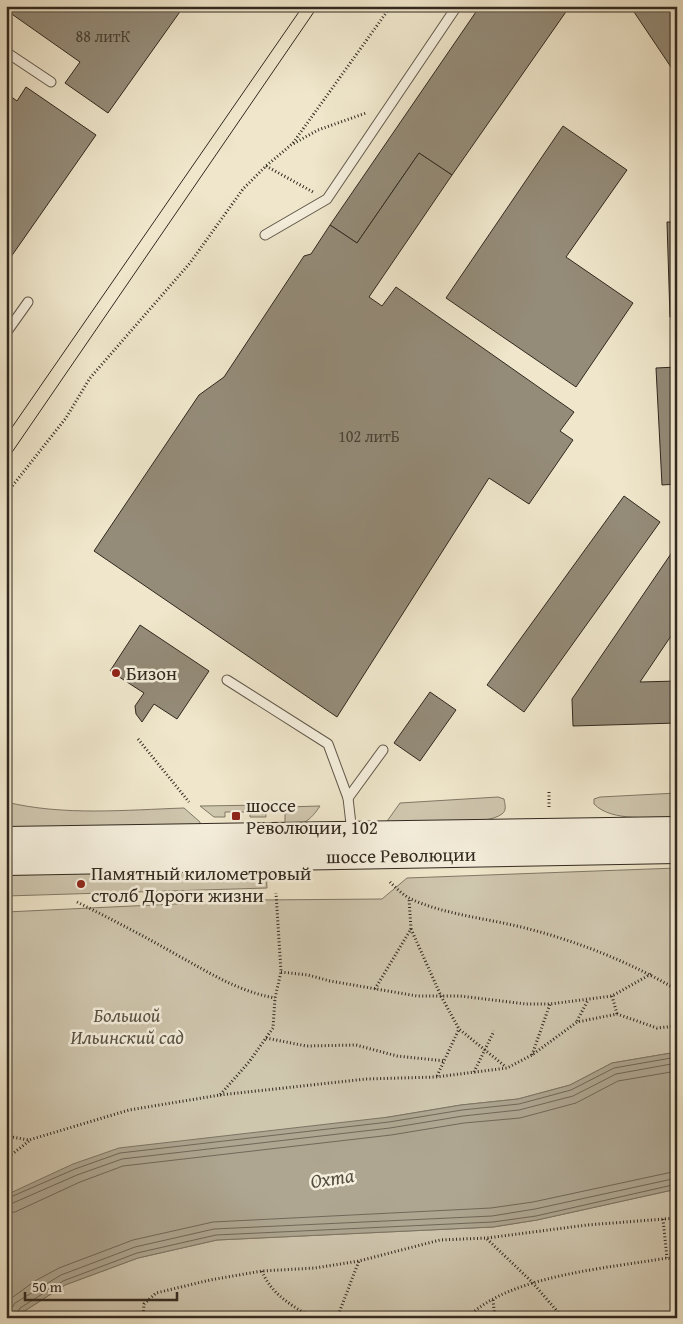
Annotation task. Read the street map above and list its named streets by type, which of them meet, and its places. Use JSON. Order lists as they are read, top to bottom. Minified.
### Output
{"streets":{"main road":["шоссе Революции"]},"water":["Охта"],"parks":["Большой Ильинский сад"],"places":{"other":["Бизон","Памятный километровый столб Дороги жизни"],"transit":["шоссе Революции, 102"]},"house_numbers":["88 литК","102 литБ"],"scale_bar":"50 m"}
